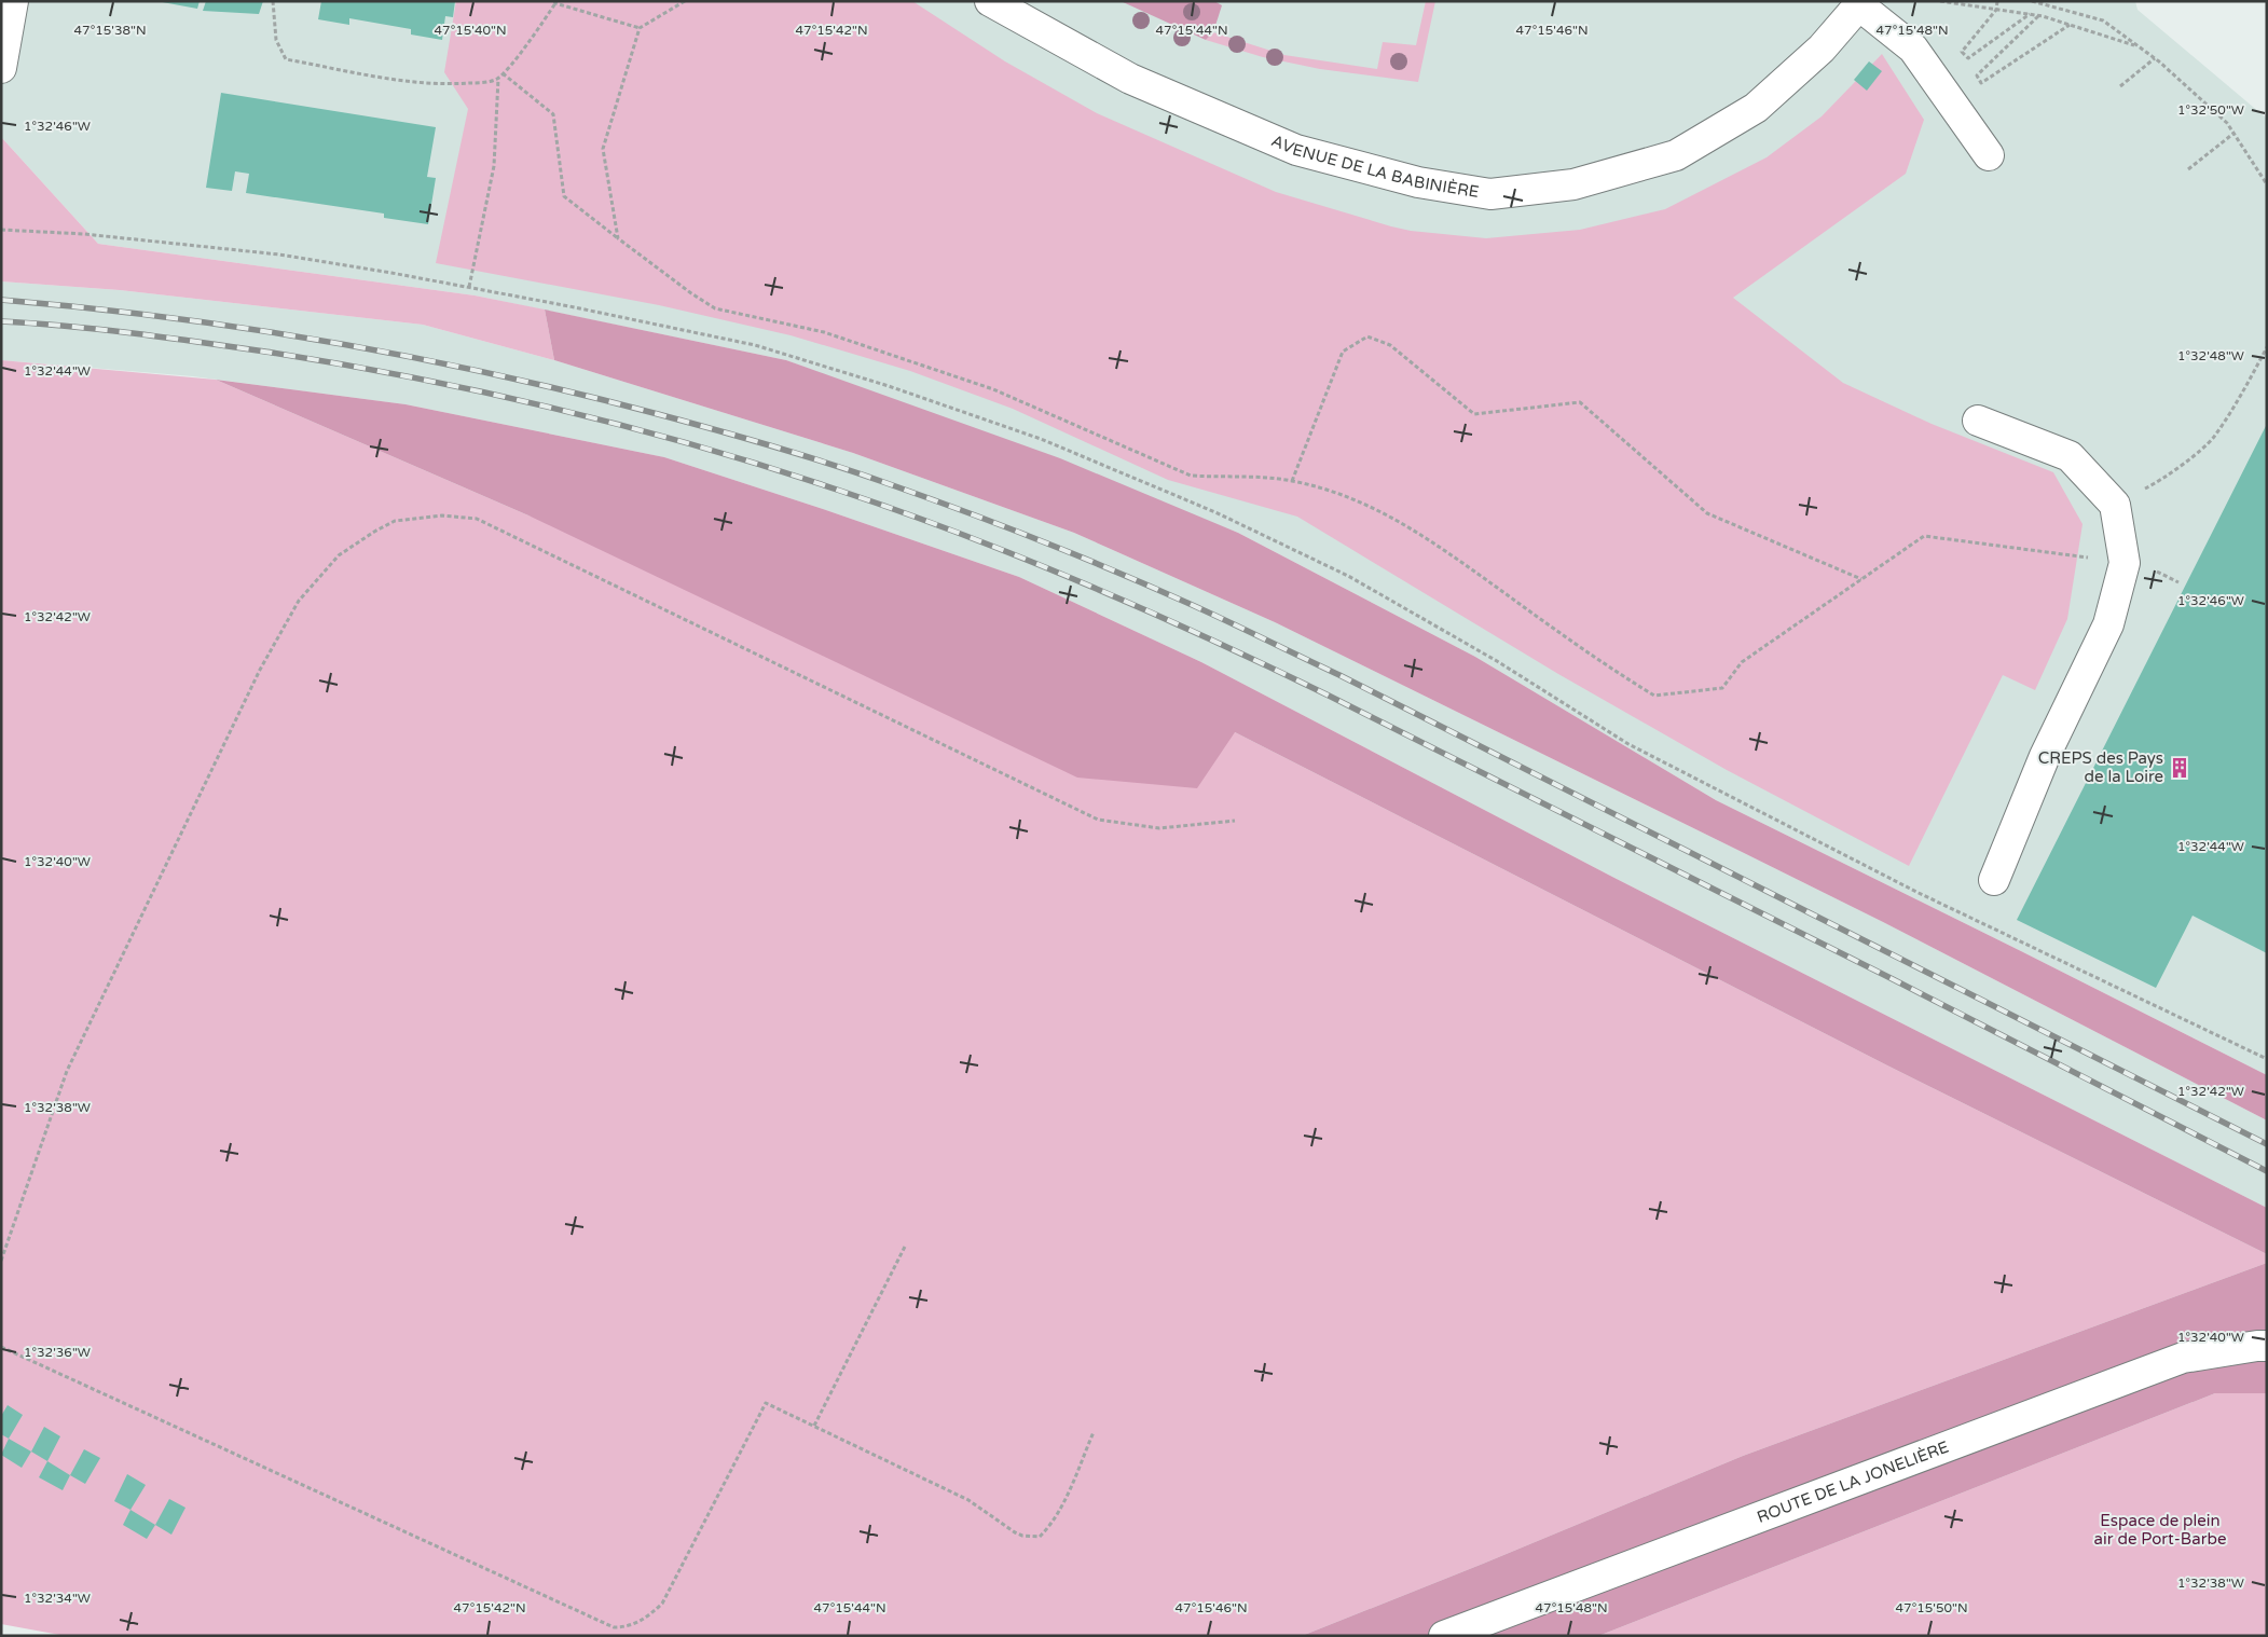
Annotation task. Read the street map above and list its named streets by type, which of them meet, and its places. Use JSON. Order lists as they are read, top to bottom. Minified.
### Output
{"streets":{"street":["AVENUE DE LA BABINIÈRE","ROUTE DE LA JONELIÈRE"]},"parks":["Espace de plein air de Port-Barbe"],"places":{"building":["CREPS des Pays de la Loire"]},"coordinates":["47°15'38\"N","47°15'40\"N","47°15'42\"N","47°15'44\"N","47°15'46\"N","47°15'48\"N","1°32'50\"W","1°32'46\"W","1°32'48\"W","1°32'44\"W","1°32'42\"W","1°32'40\"W","1°32'38\"W","1°32'36\"W","1°32'34\"W","47°15'50\"N"]}
